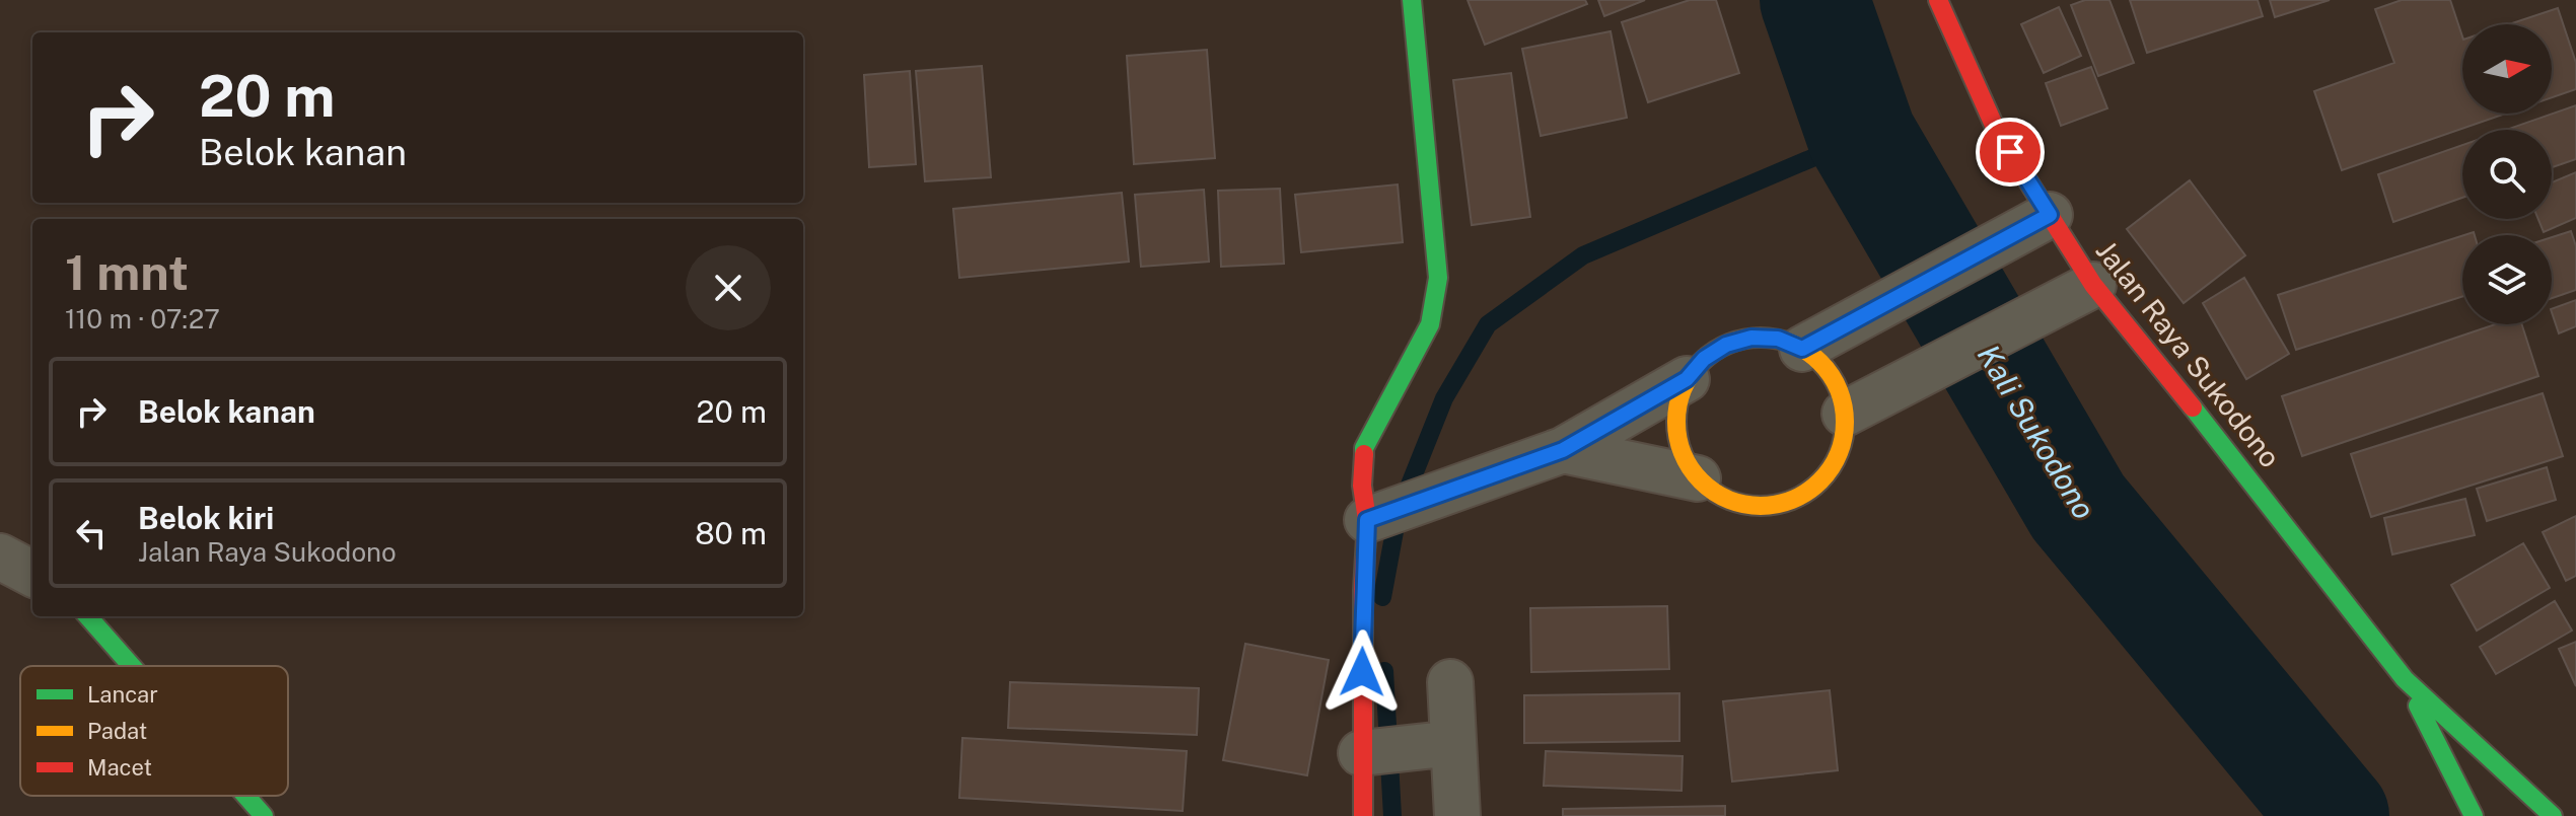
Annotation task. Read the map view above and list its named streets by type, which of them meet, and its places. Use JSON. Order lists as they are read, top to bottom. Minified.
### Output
{"streets":{"street":["Jalan Raya Sukodono"]},"water":["Kali Sukodono"],"legend":["Lancar","Padat","Macet"],"north":"right","page":{"turn":["20 m","Belok kanan"],"heading":["1 mnt","110 m · 07:27"],"list":[{"name":"Belok kanan","value":"20 m"},{"name":"Belok kiri","note":"Jalan Raya Sukodono","value":"80 m"}]}}
